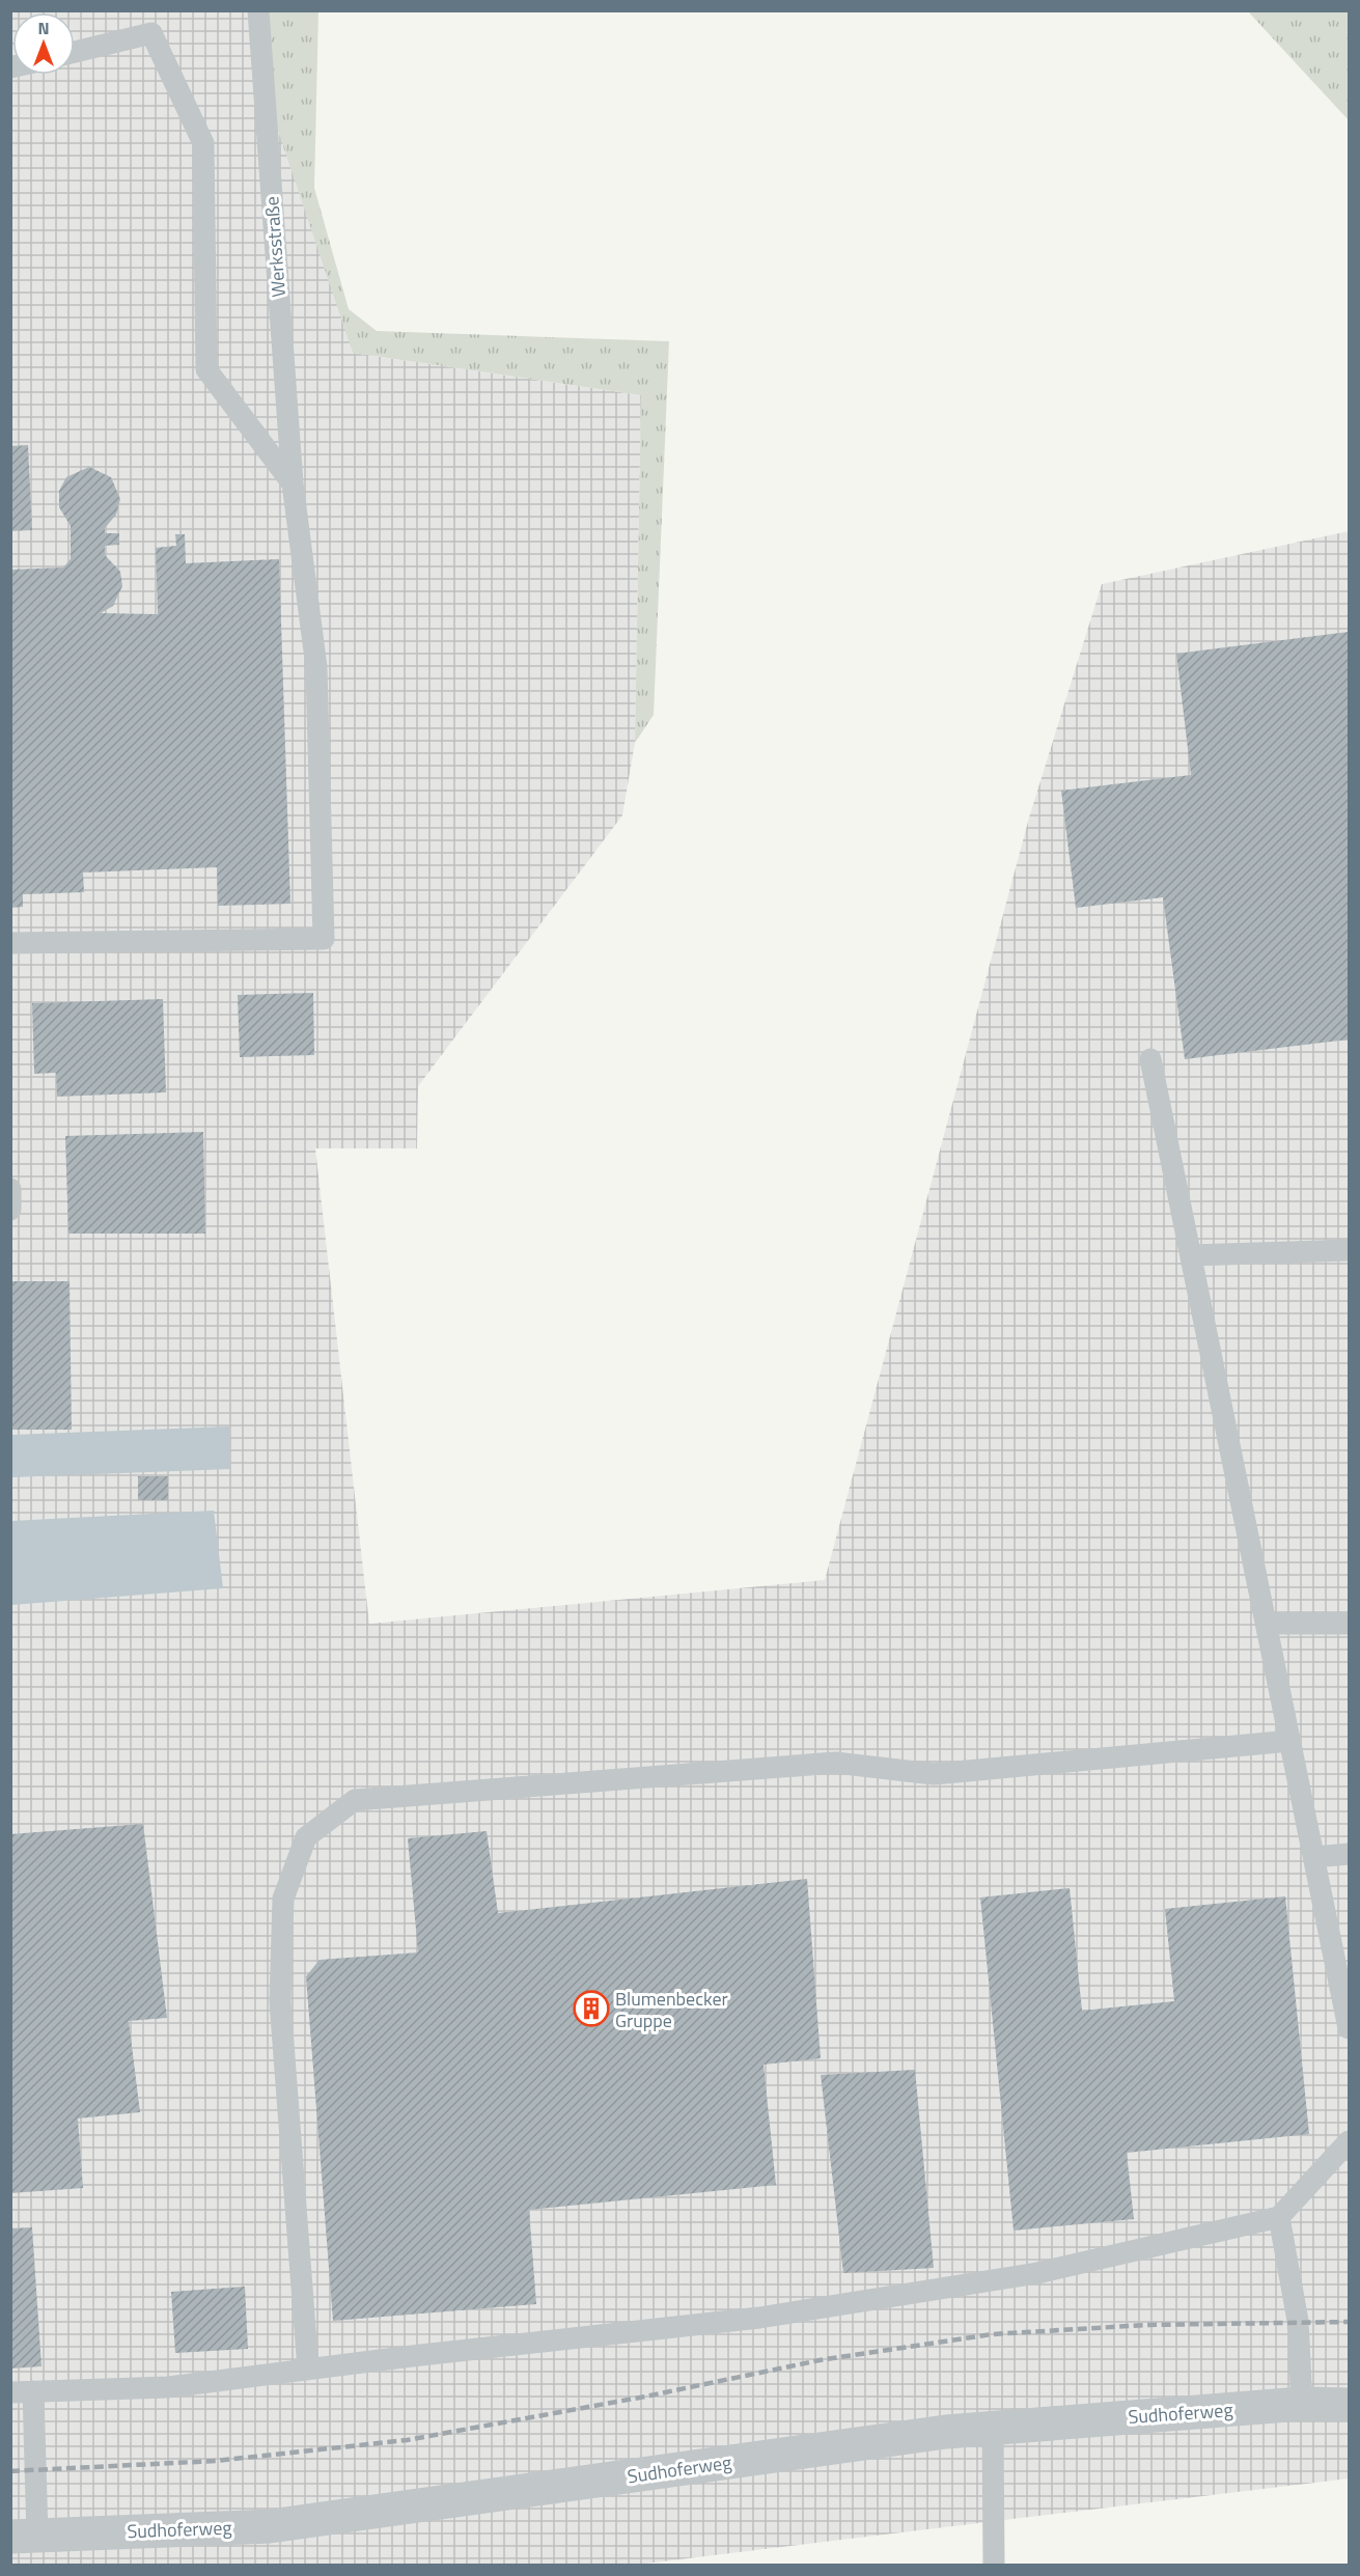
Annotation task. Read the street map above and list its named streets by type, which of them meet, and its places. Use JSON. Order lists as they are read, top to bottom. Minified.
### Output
{"streets":{"street":["Sudhoferweg"],"lane":["Werksstraße"]},"places":{"building":["Blumenbecker Gruppe"]},"north":"top"}
